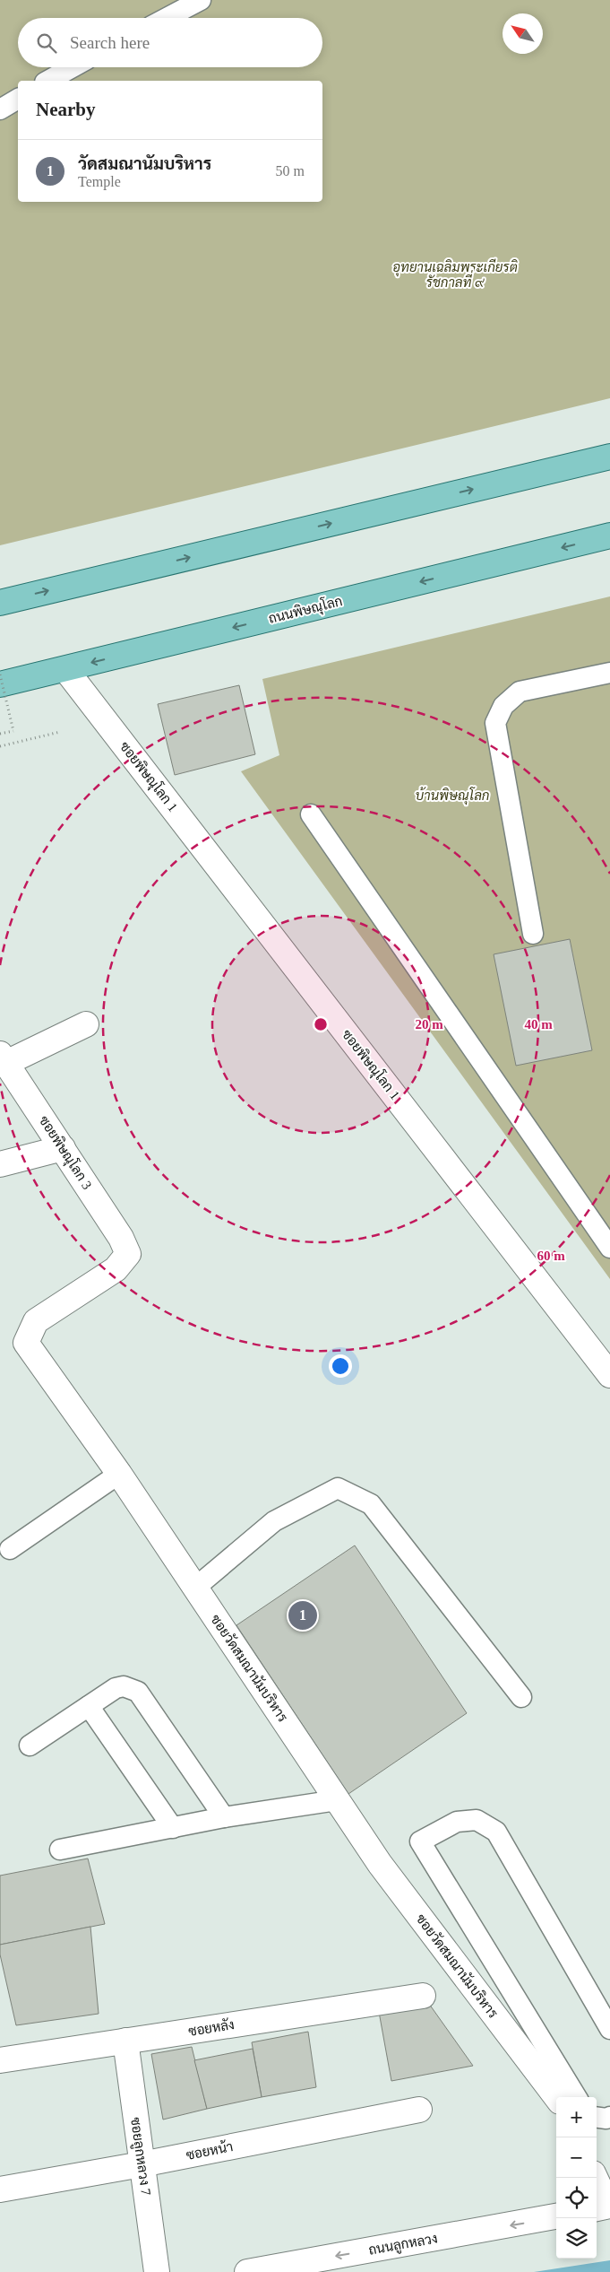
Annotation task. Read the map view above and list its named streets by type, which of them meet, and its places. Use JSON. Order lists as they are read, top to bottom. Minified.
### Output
{"streets":{"main road":["ถนนพิษณุโลก"],"street":["ซอยพิษณุโลก 1","ซอยพิษณุโลก 3","ซอยวัดสมณานัมบริหาร","ซอยหลัง","ซอยหน้า","ซอยลูกหลวง 7","ถนนลูกหลวง"]},"crossings":[["ถนนพิษณุโลก","ซอยพิษณุโลก 1"],["ซอยพิษณุโลก 3","ซอยวัดสมณานัมบริหาร"],["ซอยหลัง","ซอยลูกหลวง 7"],["ซอยหน้า","ซอยลูกหลวง 7"]],"one_way":["ถนนลูกหลวง"],"parks":["อุทยานเฉลิมพระเกียรติ รัชกาลที่ ๙","บ้านพิษณุโลก"],"north":"top left","page":{"search":"Search here","heading":"Nearby","list":[{"mark":"1","name":"วัดสมณานัมบริหาร","note":"Temple","value":"50 m"}],"pins":"1","map_buttons":["+","−"]},"rings":["20 m","40 m","60 m"]}
